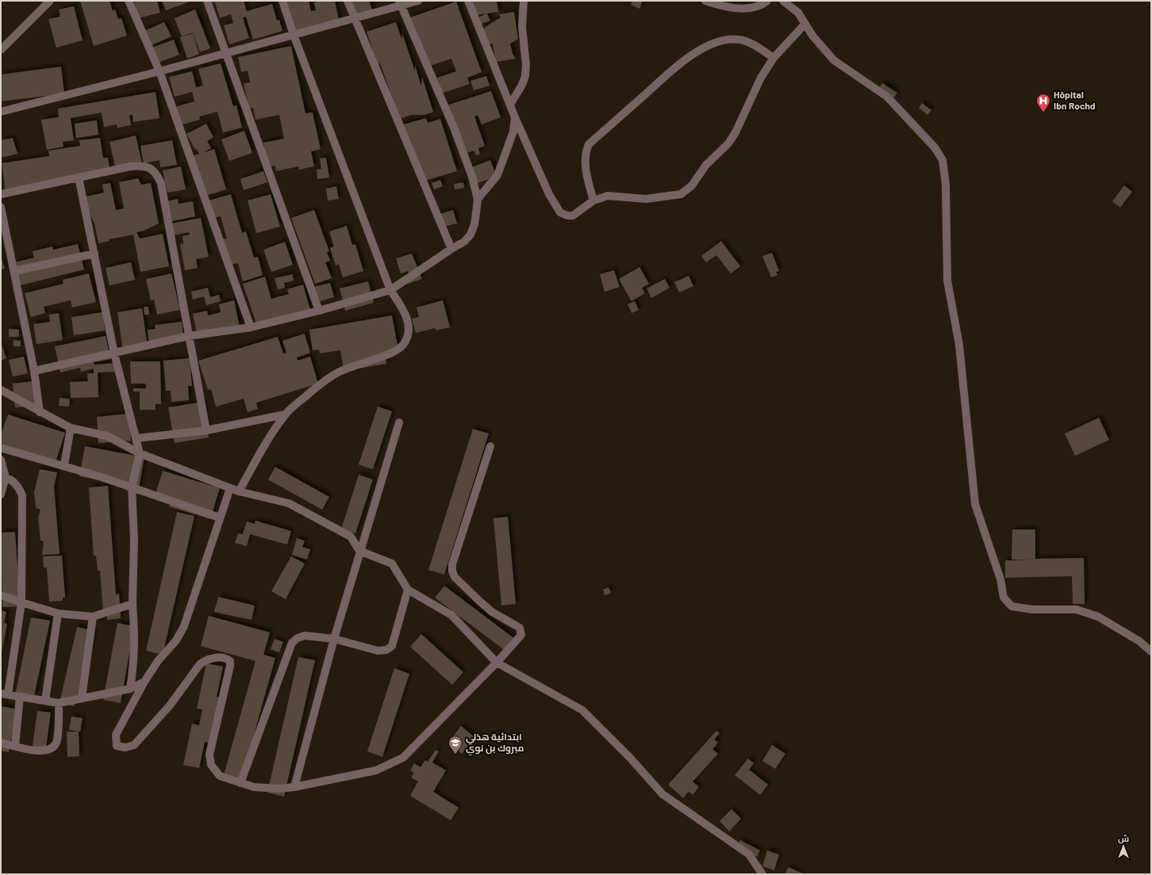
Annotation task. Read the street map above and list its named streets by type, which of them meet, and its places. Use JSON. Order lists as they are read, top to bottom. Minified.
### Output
{"places":{"hospital":["Hôpital Ibn Rochd"],"school or university":["ابتدائية هذلي مبروك بن نوي"]},"north":"top"}
